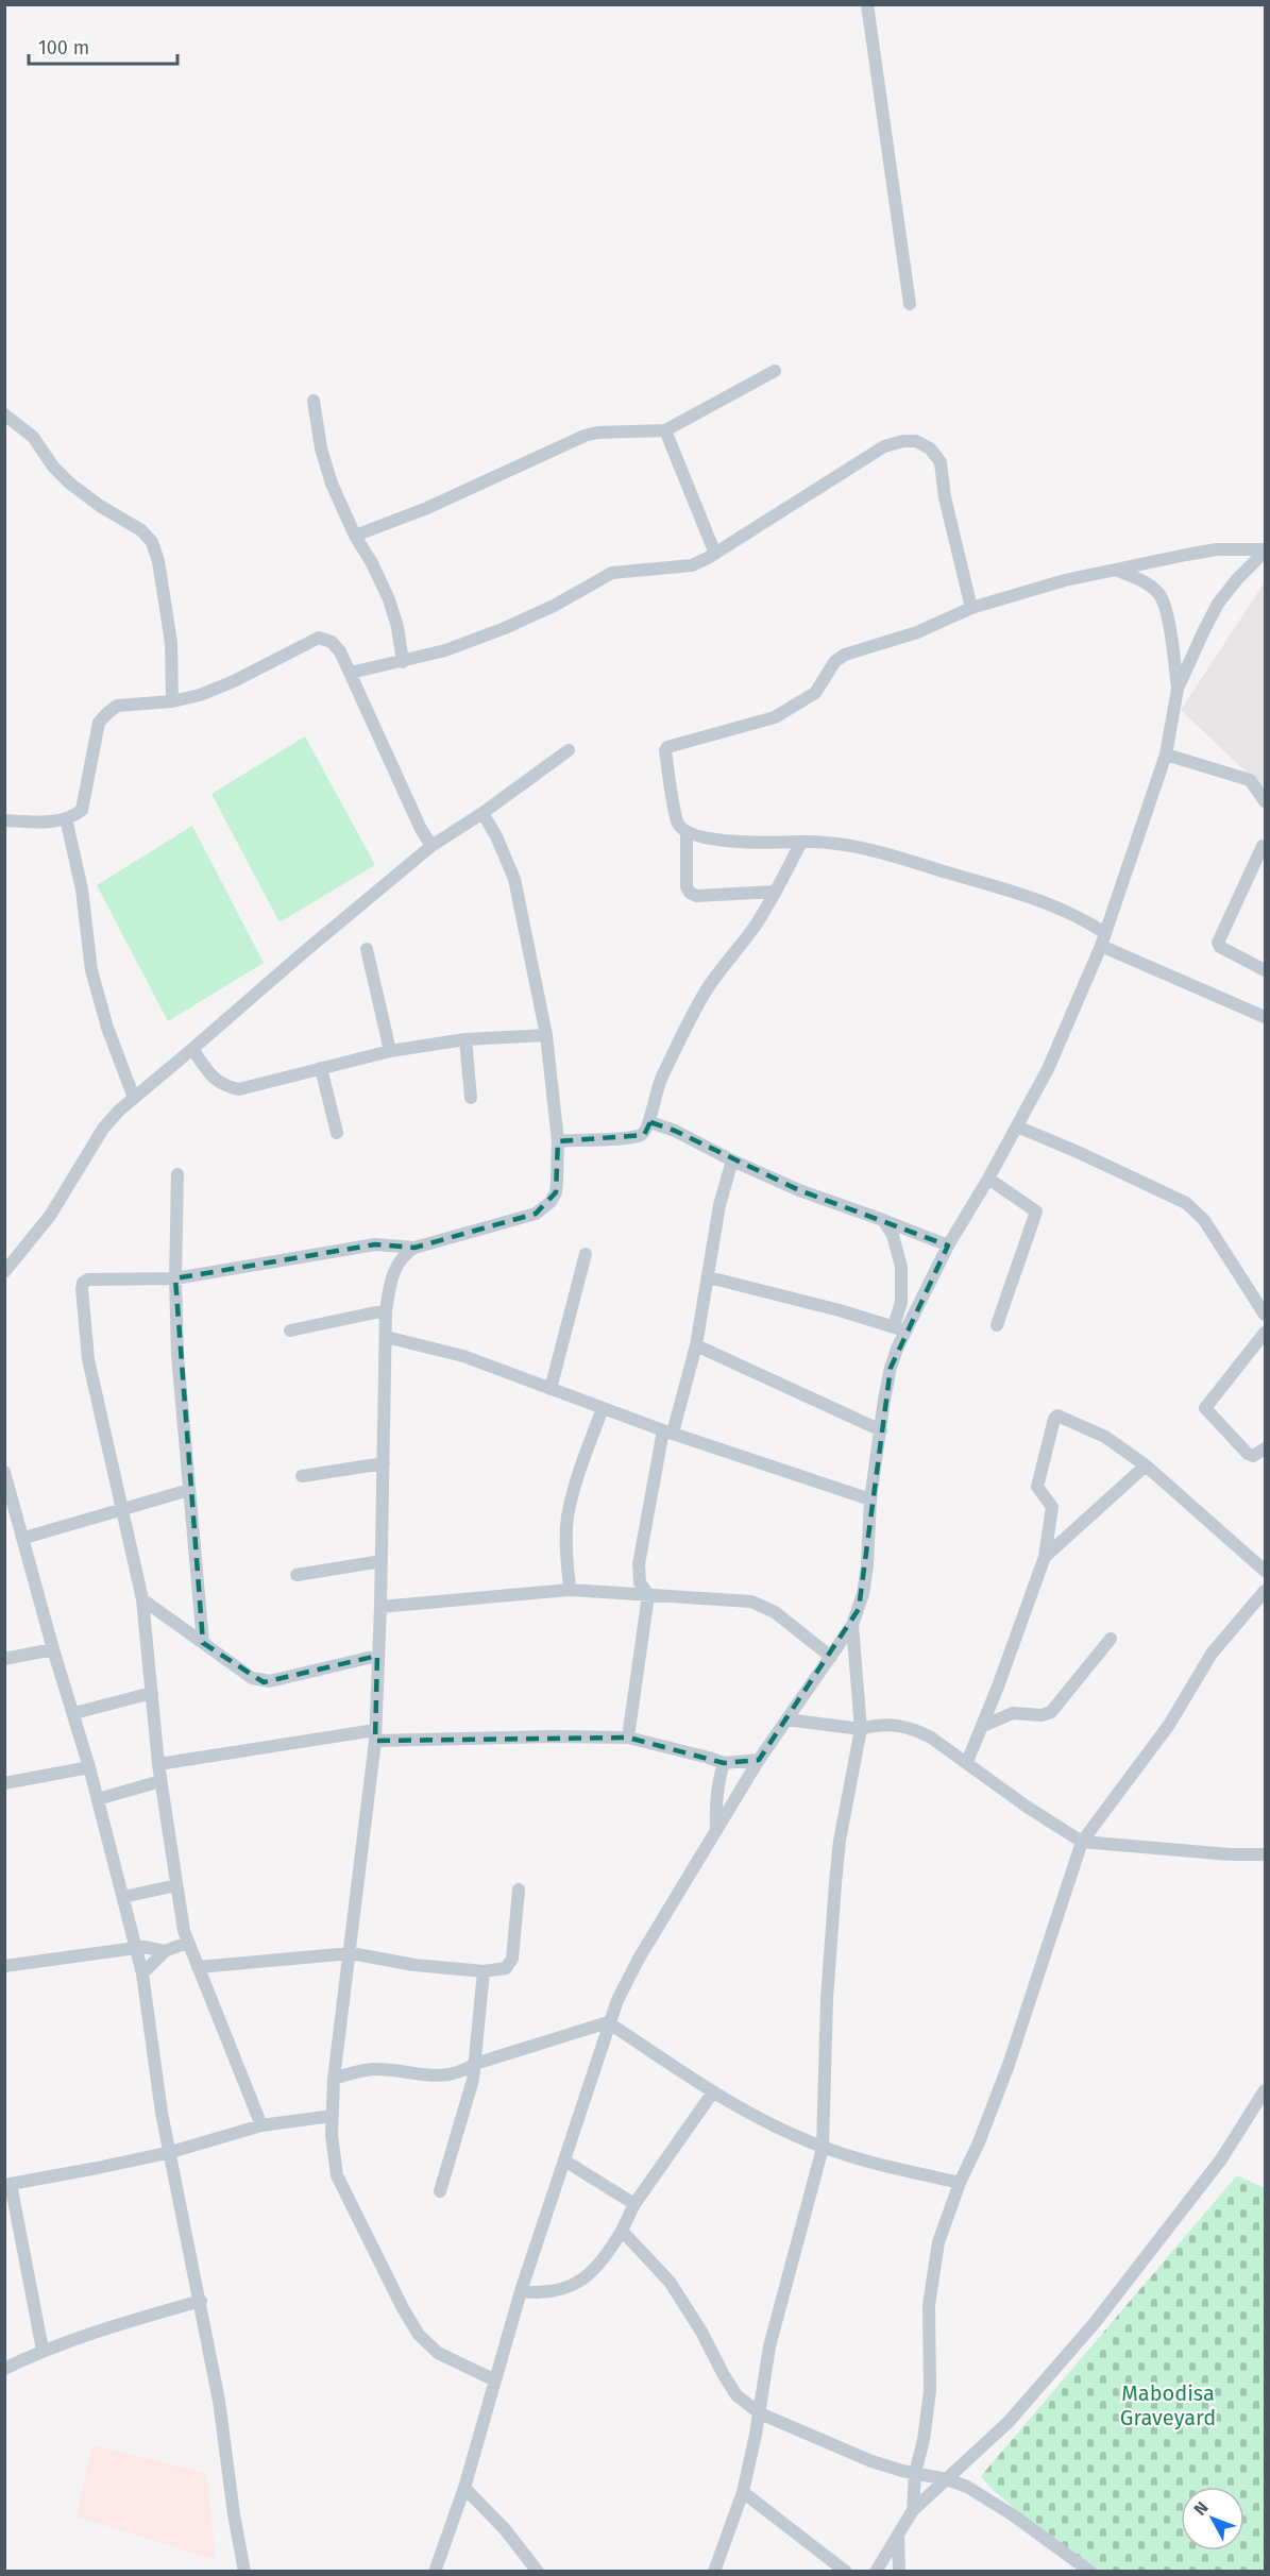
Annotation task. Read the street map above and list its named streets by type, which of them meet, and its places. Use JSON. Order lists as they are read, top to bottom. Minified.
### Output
{"parks":["Mabodisa Graveyard"],"scale_bar":"100 m","north":"top left"}
